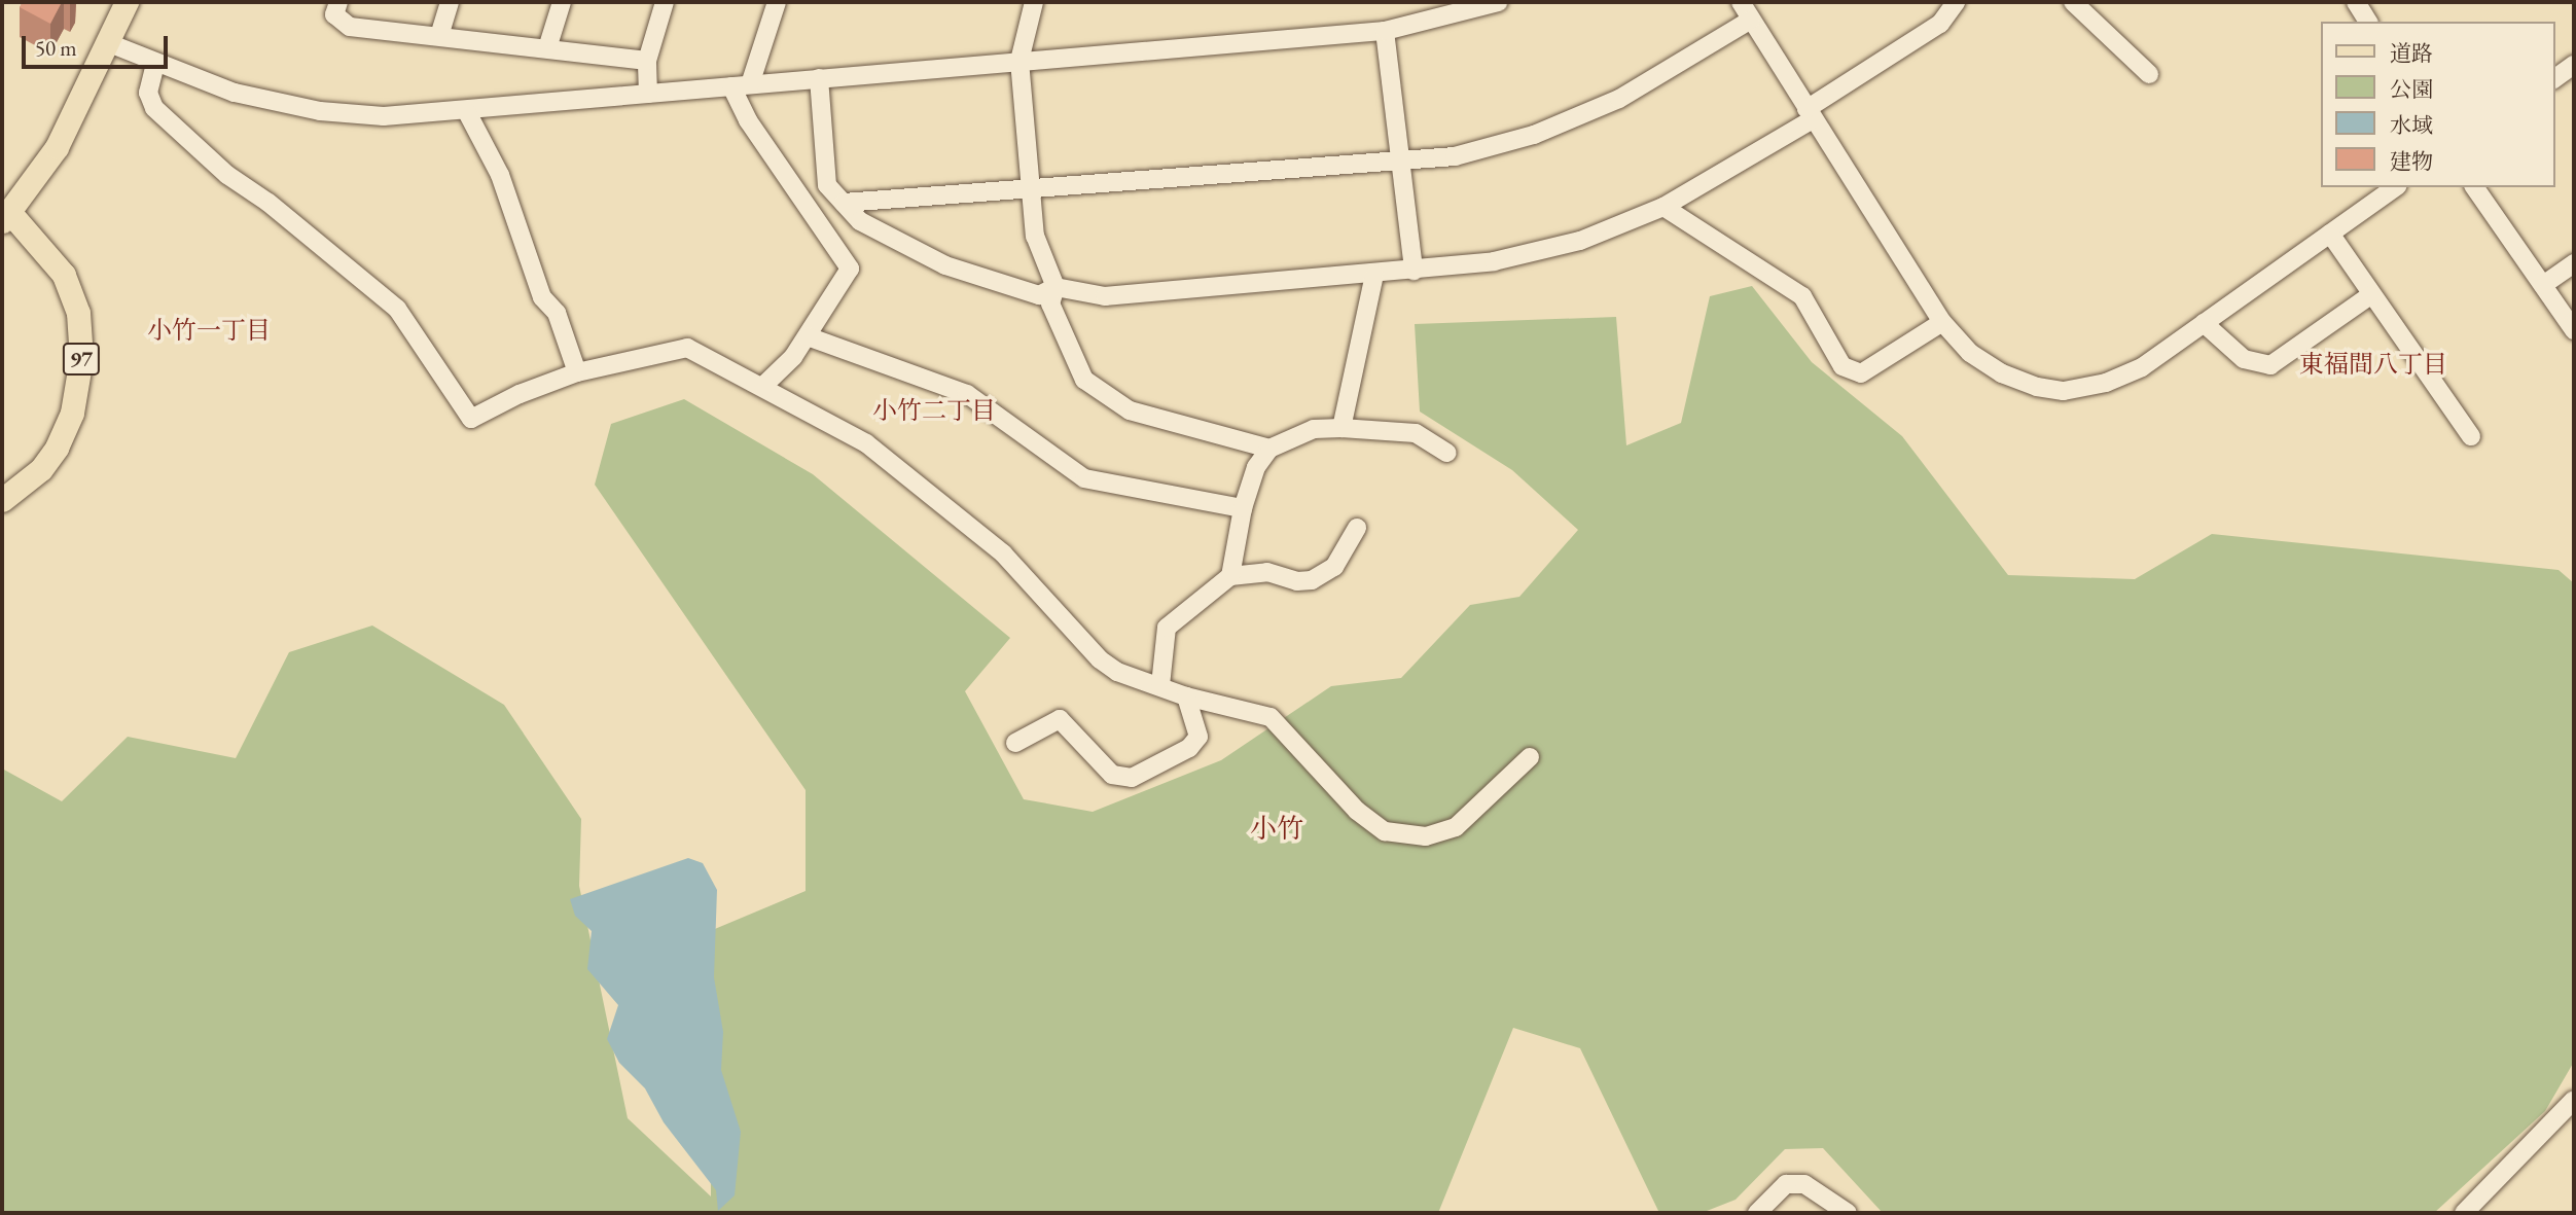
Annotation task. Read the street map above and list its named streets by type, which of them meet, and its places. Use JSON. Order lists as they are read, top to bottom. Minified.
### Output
{"streets":{"main road":["97"]},"districts":["小竹一丁目","東福間八丁目","小竹二丁目","小竹"],"legend":["道路","公園","水域","建物"],"scale_bar":"50 m"}
